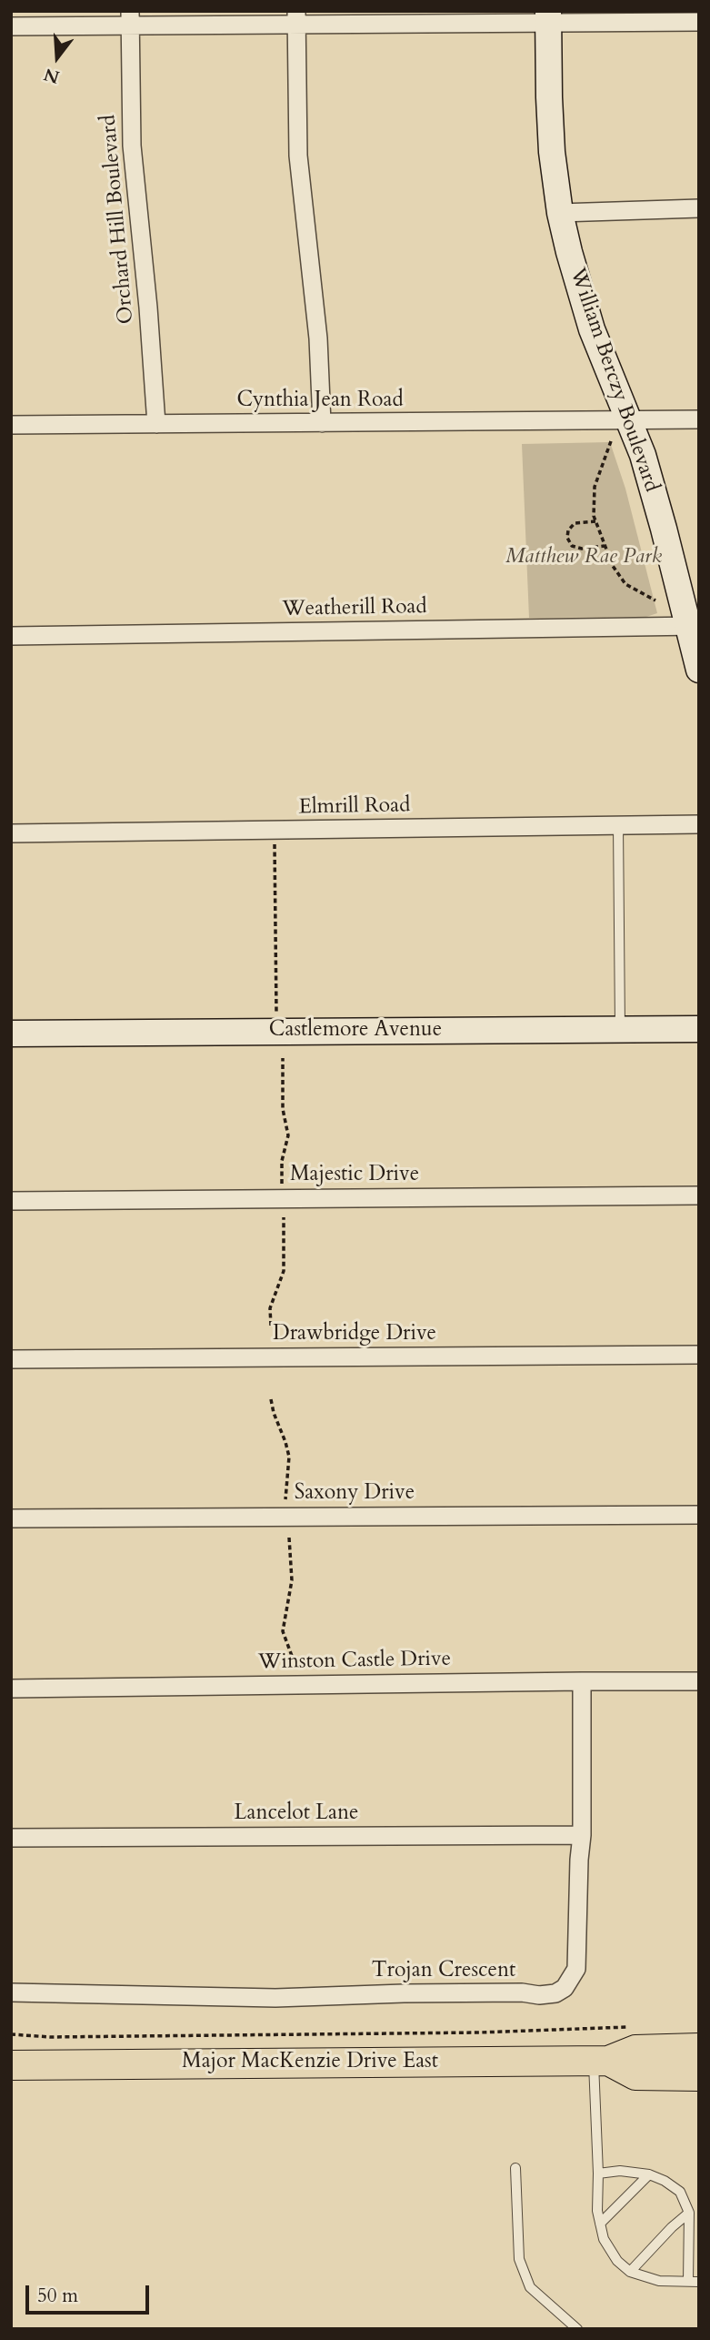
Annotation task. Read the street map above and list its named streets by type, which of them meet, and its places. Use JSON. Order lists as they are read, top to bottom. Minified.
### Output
{"streets":{"main road":["Major MacKenzie Drive East"],"street":["Orchard Hill Boulevard","William Berczy Boulevard","Cynthia Jean Road","Weatherill Road","Elmrill Road","Castlemore Avenue","Majestic Drive","Drawbridge Drive","Saxony Drive","Winston Castle Drive","Lancelot Lane","Trojan Crescent"]},"crossings":[["Orchard Hill Boulevard","Cynthia Jean Road"],["William Berczy Boulevard","Cynthia Jean Road"],["William Berczy Boulevard","Weatherill Road"],["Winston Castle Drive","Trojan Crescent"],["Lancelot Lane","Trojan Crescent"]],"parks":["Matthew Rae Park"],"scale_bar":"50 m","north":"bottom"}
